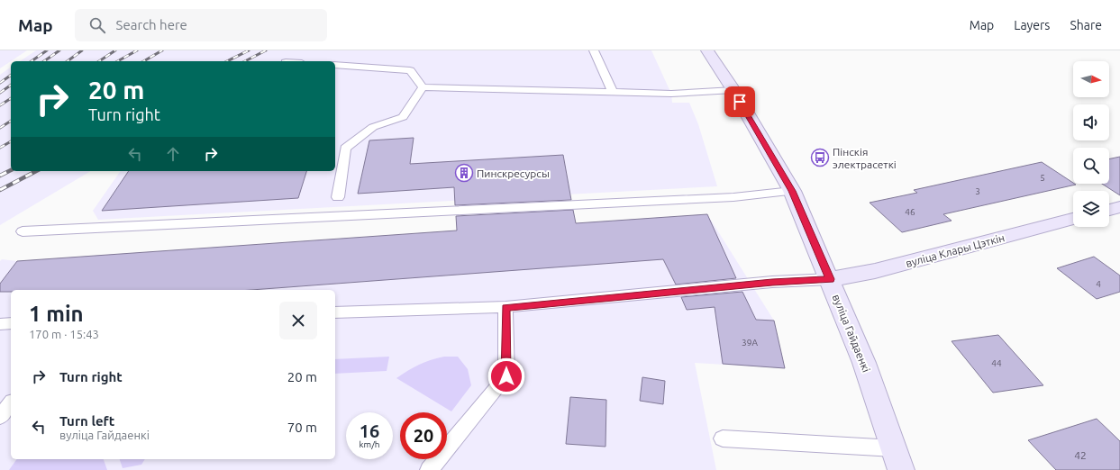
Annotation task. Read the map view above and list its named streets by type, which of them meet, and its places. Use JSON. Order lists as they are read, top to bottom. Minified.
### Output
{"streets":{"street":["вуліца Клары Цэткін","вуліца Гайдаенкі"]},"crossings":[["вуліца Клары Цэткін","вуліца Гайдаенкі"]],"places":{"bus stop":["Пінскія электрасеткі"],"building":["Пинскресурсы"]},"house_numbers":["5","3","46","4","39А","44","42"],"north":"right","page":{"header":"Map","search":"Search here","nav":["Map","Layers","Share"],"turn":["20 m","Turn right"],"heading":["1 min","170 m · 15:43"],"list":[{"name":"Turn right","value":"20 m"},{"name":"Turn left","note":"вуліца Гайдаенкі","value":"70 m"}],"speed":"16 km/h","limit":"20"}}
